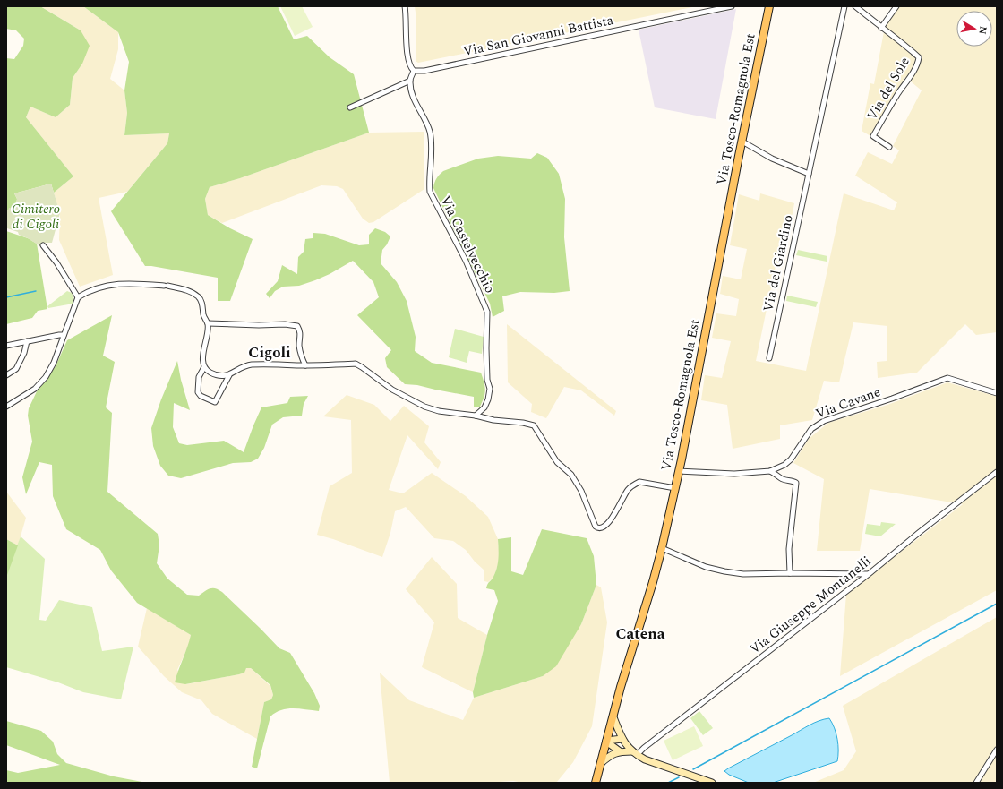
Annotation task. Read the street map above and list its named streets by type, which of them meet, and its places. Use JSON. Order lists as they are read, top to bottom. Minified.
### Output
{"streets":{"main road":["Via Tosco-Romagnola Est"],"street":["Via San Giovanni Battista","Via del Sole","Via Castelvecchio","Via del Giardino","Via Cavane","Via Giuseppe Montanelli"]},"crossings":[["Via San Giovanni Battista","Via Castelvecchio"],["Via Tosco-Romagnola Est","Via Cavane"]],"districts":["Cigoli","Catena"],"parks":["Cimitero di Cigoli"],"north":"right"}
